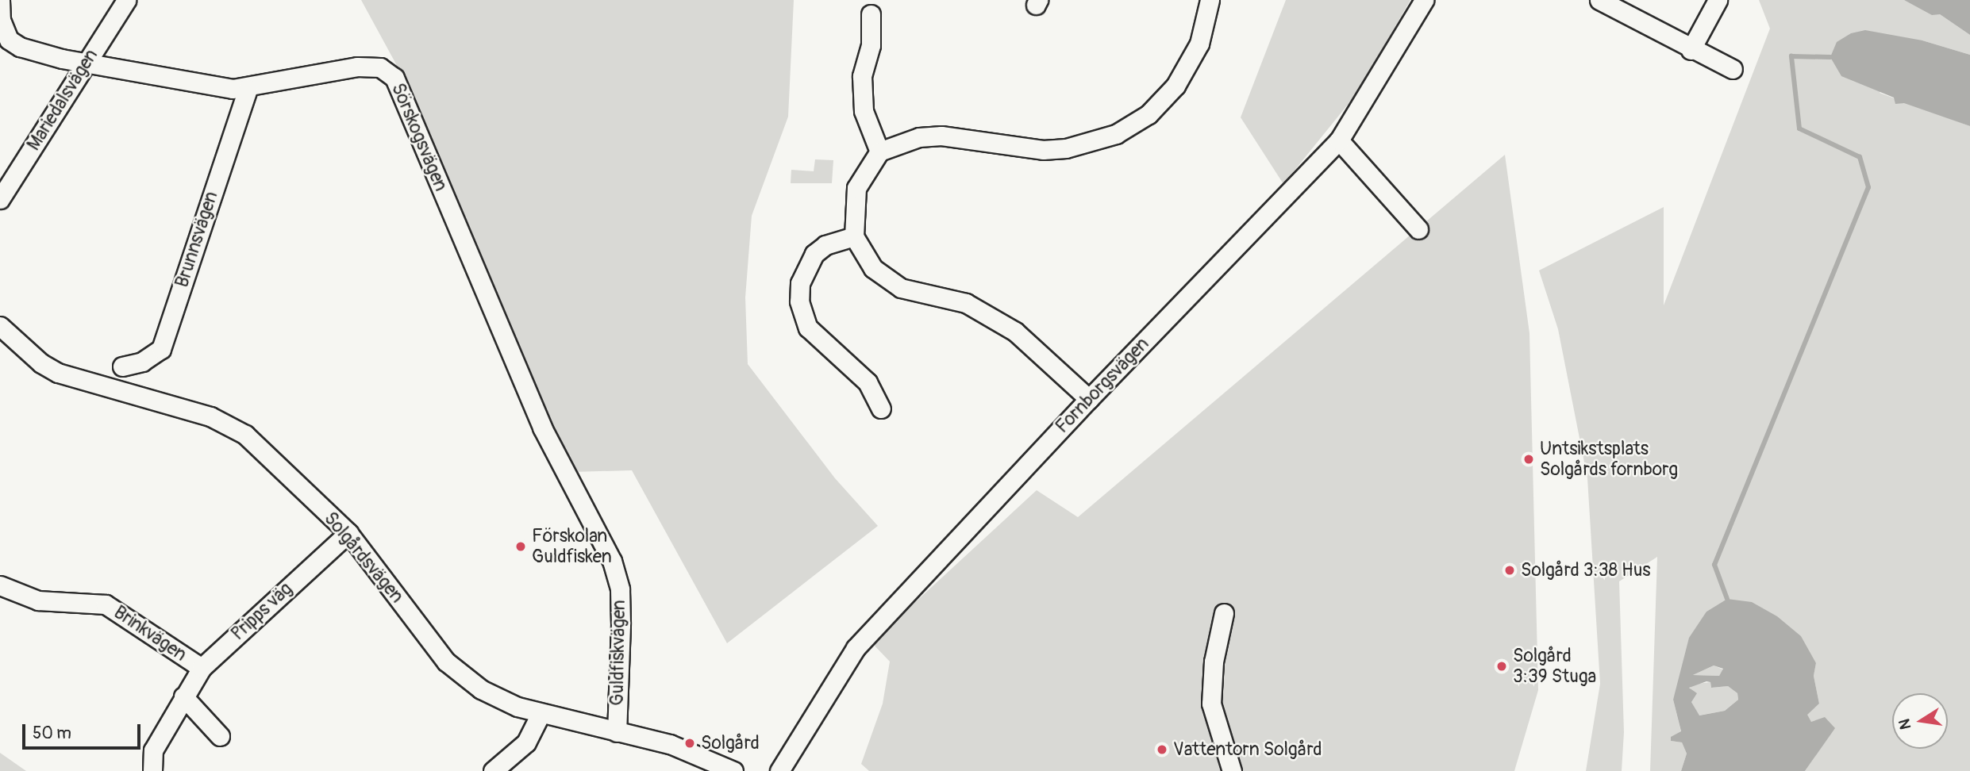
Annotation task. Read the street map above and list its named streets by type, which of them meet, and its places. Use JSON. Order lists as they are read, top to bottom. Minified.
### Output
{"streets":{"street":["Mariedalsvägen","Sörskogsvägen","Brunnsvägen","Fornborgsvägen","Solgårdsvägen","Pripps väg","Brinkvägen","Guldfiskvägen"]},"crossings":[["Mariedalsvägen","Sörskogsvägen"],["Sörskogsvägen","Brunnsvägen"],["Sörskogsvägen","Guldfiskvägen"],["Solgårdsvägen","Pripps väg"],["Solgårdsvägen","Guldfiskvägen"],["Pripps väg","Brinkvägen"]],"places":["Untsikstsplats Solgårds fornborg","Förskolan Guldfisken","Solgård 3:38 Hus","Solgård 3:39 Stuga","Solgård","Vattentorn Solgård"],"scale_bar":"50 m","north":"left"}
